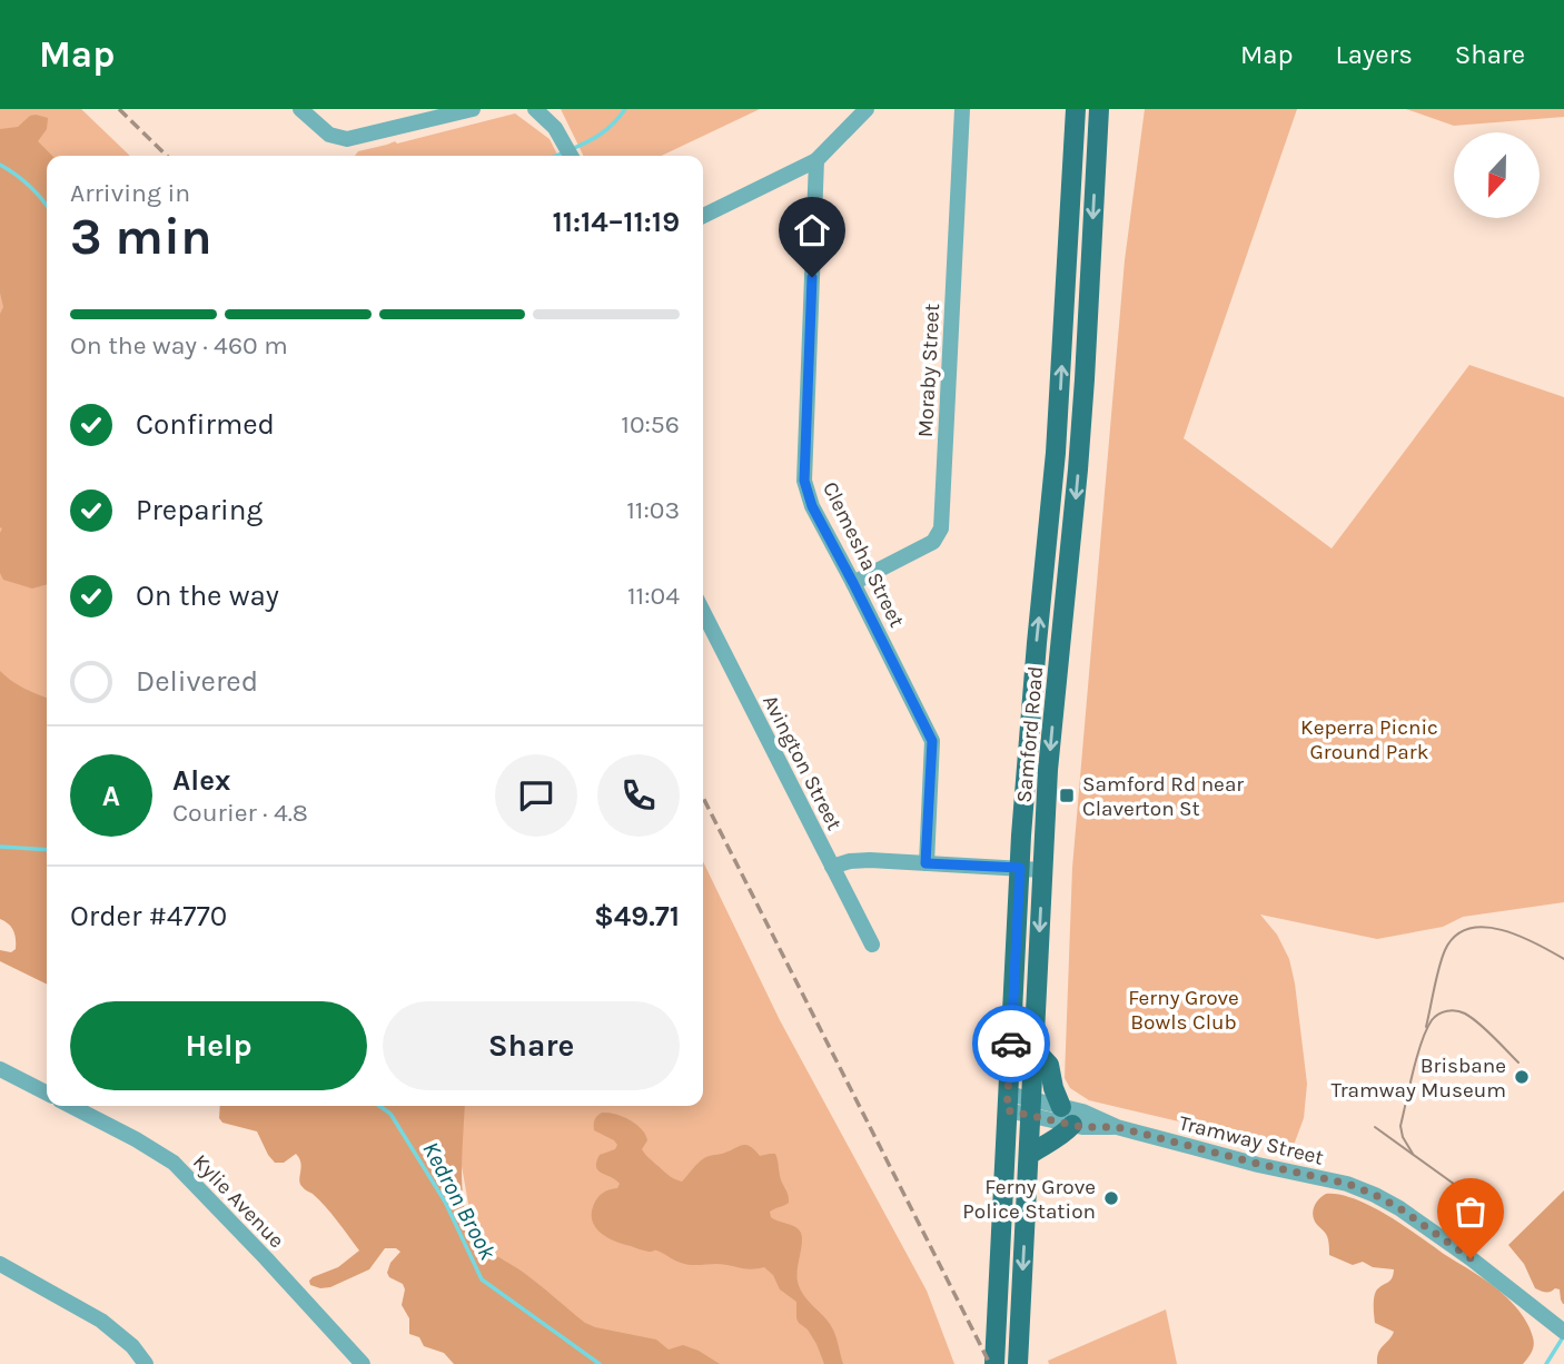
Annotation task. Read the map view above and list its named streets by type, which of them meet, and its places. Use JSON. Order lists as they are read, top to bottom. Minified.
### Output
{"streets":{"main road":["Samford Road"],"street":["Moraby Street","Clemesha Street","Avington Street","Tramway Street","Kylie Avenue"]},"crossings":[["Moraby Street","Clemesha Street"],["Samford Road","Tramway Street"]],"water":["Kedron Brook"],"parks":["Keperra Picnic Ground Park","Ferny Grove Bowls Club"],"places":{"transit":["Samford Rd near Claverton St"],"other":["Brisbane Tramway Museum","Ferny Grove Police Station"]},"north":"bottom","page":{"header":"Map","nav":["Map","Layers","Share"],"heading":["3 min","Arriving in","11:14–11:19"],"panel":["Alex","Courier · 4.8","Order #4770","$49.71"],"bar":"On the way · 460 m","list":[["Confirmed","10:56"],["Preparing","11:03"],["On the way","11:04"],"Delivered"],"round":"A","buttons":["Help","Share"]}}
